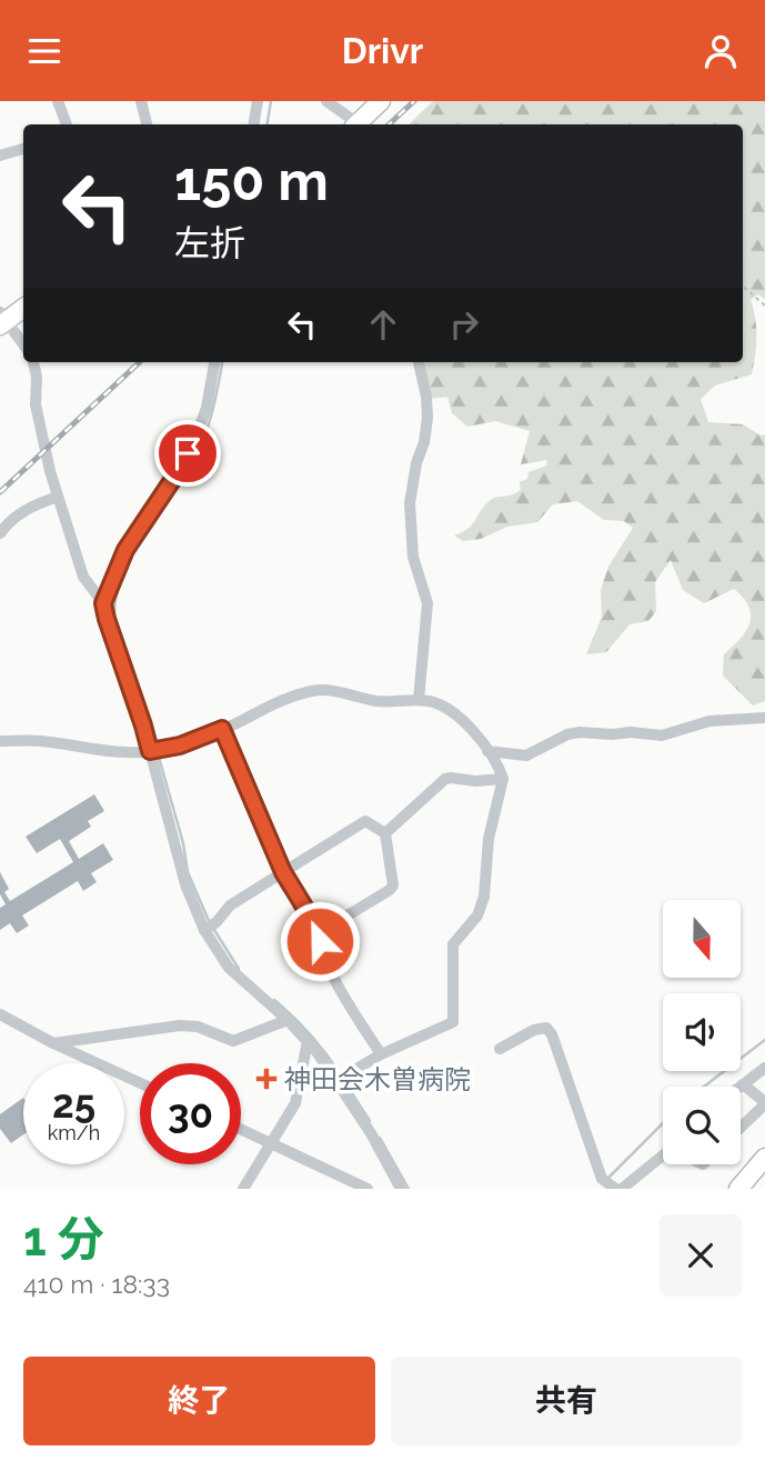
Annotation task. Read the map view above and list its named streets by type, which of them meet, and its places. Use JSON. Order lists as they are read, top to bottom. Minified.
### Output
{"places":{"health":["神田会木曽病院"]},"north":"bottom","page":{"header":"Drivr","turn":["150 m","左折"],"speed":"25 km/h","limit":"30","heading":["1 分","410 m · 18:33"],"buttons":["終了","共有"]}}
